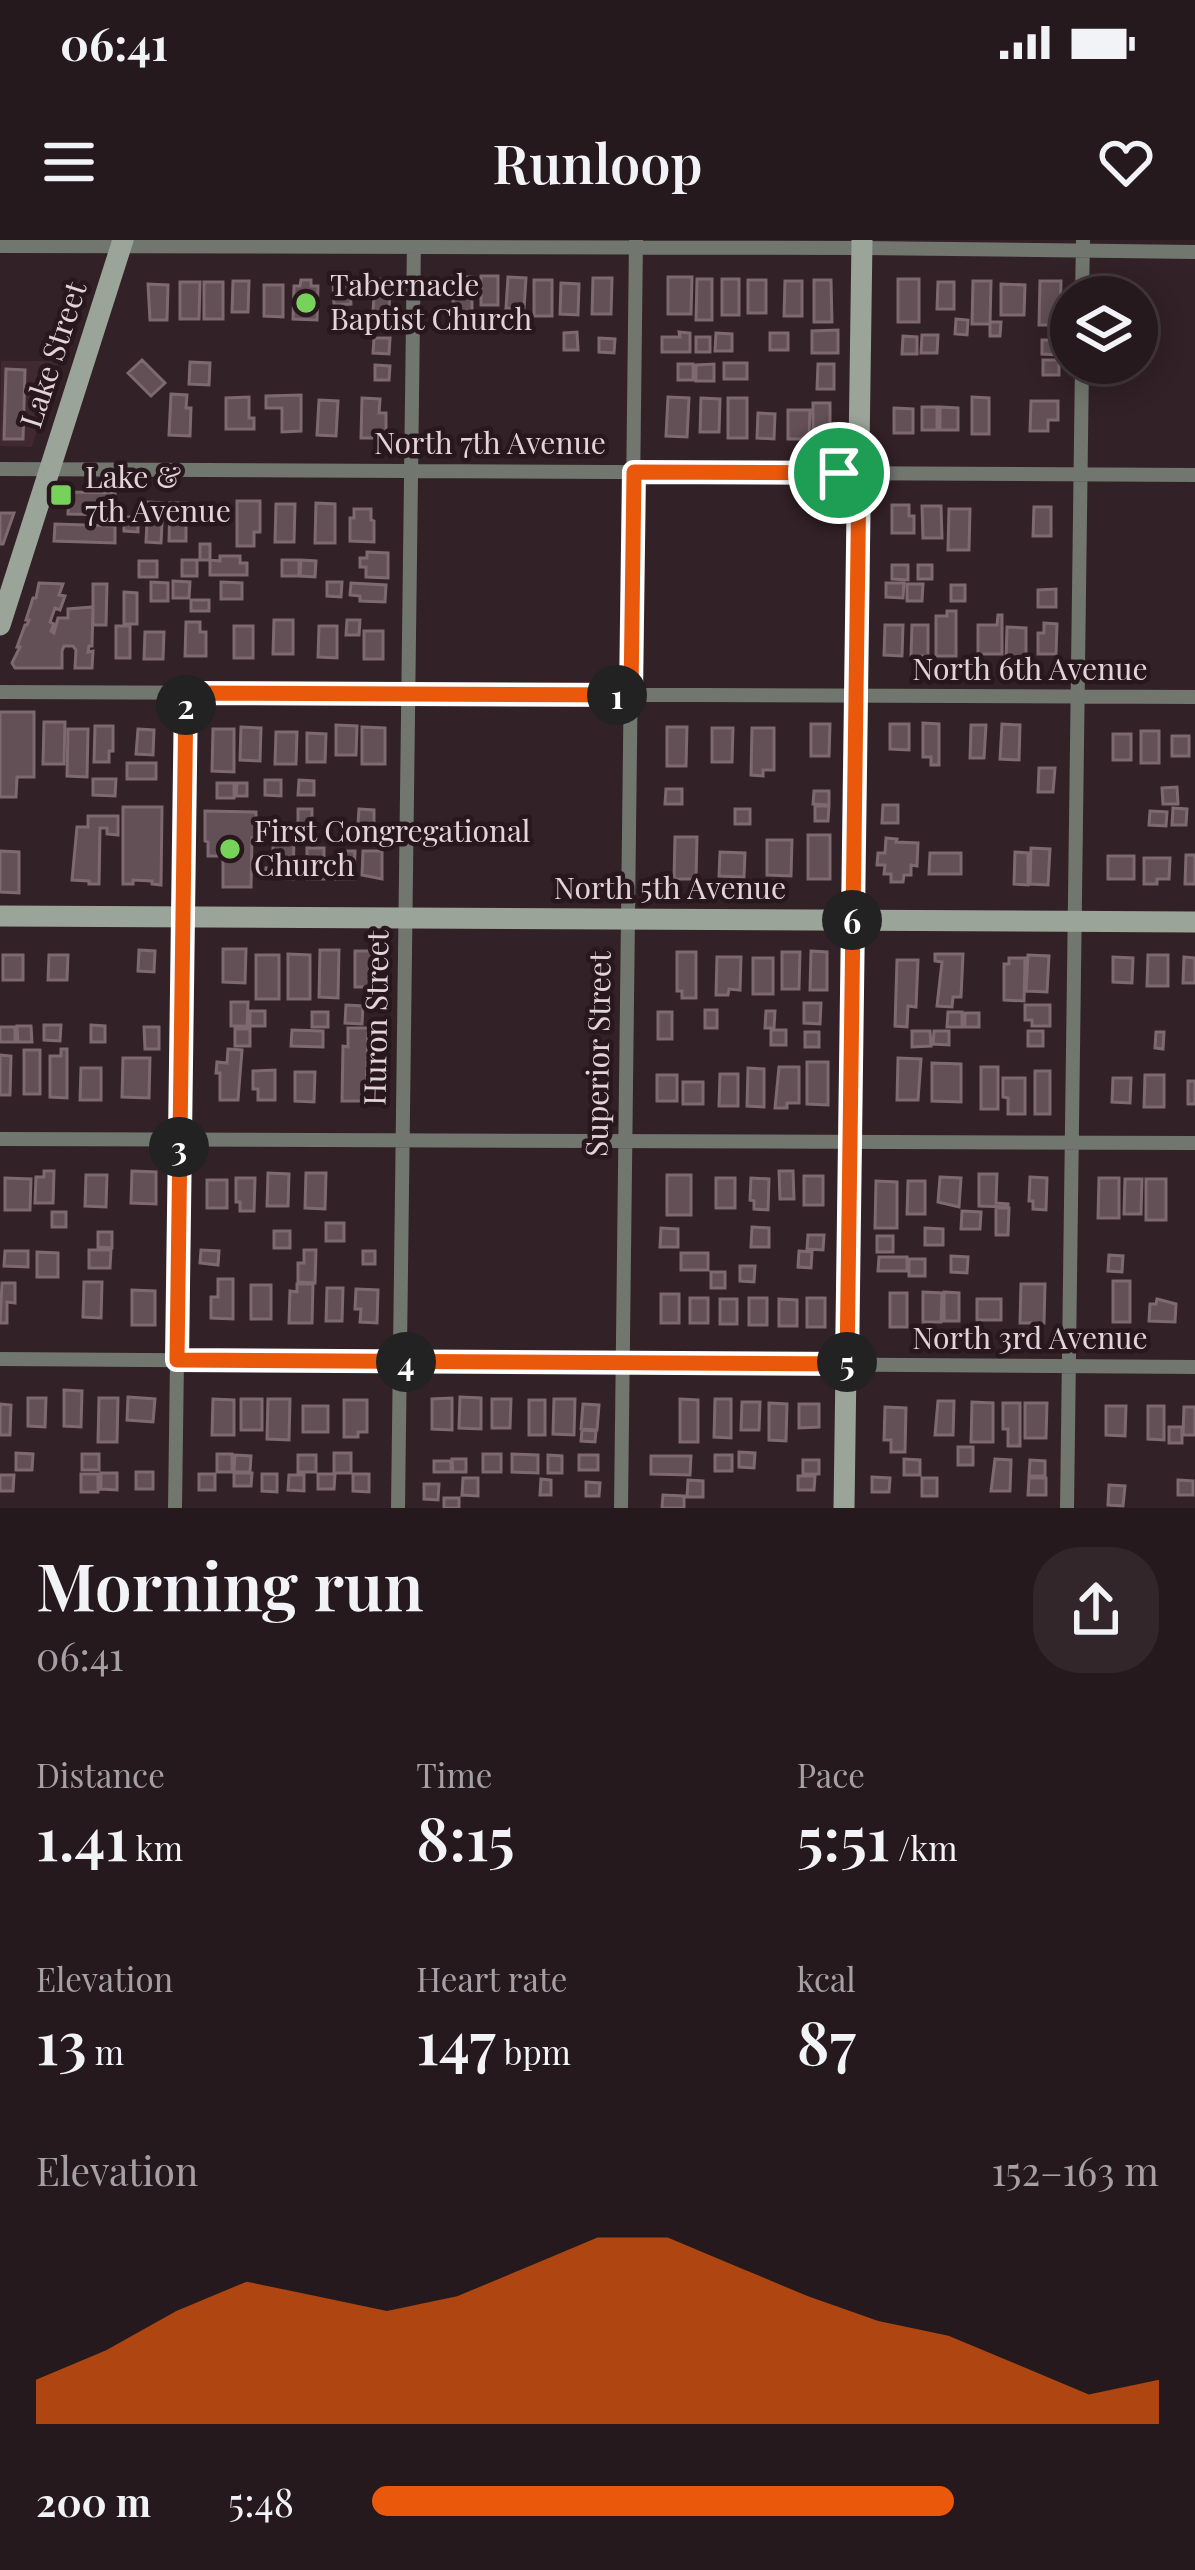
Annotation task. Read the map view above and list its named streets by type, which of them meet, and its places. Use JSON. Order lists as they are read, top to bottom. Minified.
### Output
{"streets":{"main road":["Lake Street","North 5th Avenue"],"street":["North 7th Avenue","North 6th Avenue","Huron Street","Superior Street","North 3rd Avenue"]},"crossings":[["Lake Street","North 7th Avenue"],["North 7th Avenue","Huron Street"],["North 7th Avenue","Superior Street"],["North 6th Avenue","Huron Street"],["North 6th Avenue","Superior Street"],["North 5th Avenue","Huron Street"],["North 5th Avenue","Superior Street"],["Huron Street","North 3rd Avenue"],["Superior Street","North 3rd Avenue"]],"places":{"other":["Tabernacle Baptist Church","First Congregational Church"],"transit":["Lake & 7th Avenue"]},"page":{"status":"06:41","header":"Runloop","pins":["1","2","6","3","4","5"],"heading":["Morning run","06:41"],"stats":[["Distance","1.41 km"],["Time","8:15"],["Pace","5:51 /km"],["Elevation","13 m"],["Heart rate","147 bpm"],["kcal","87"]],"chart":["Elevation","152–163 m"],"list":[{"name":"200 m","note":"5:48"}]}}
